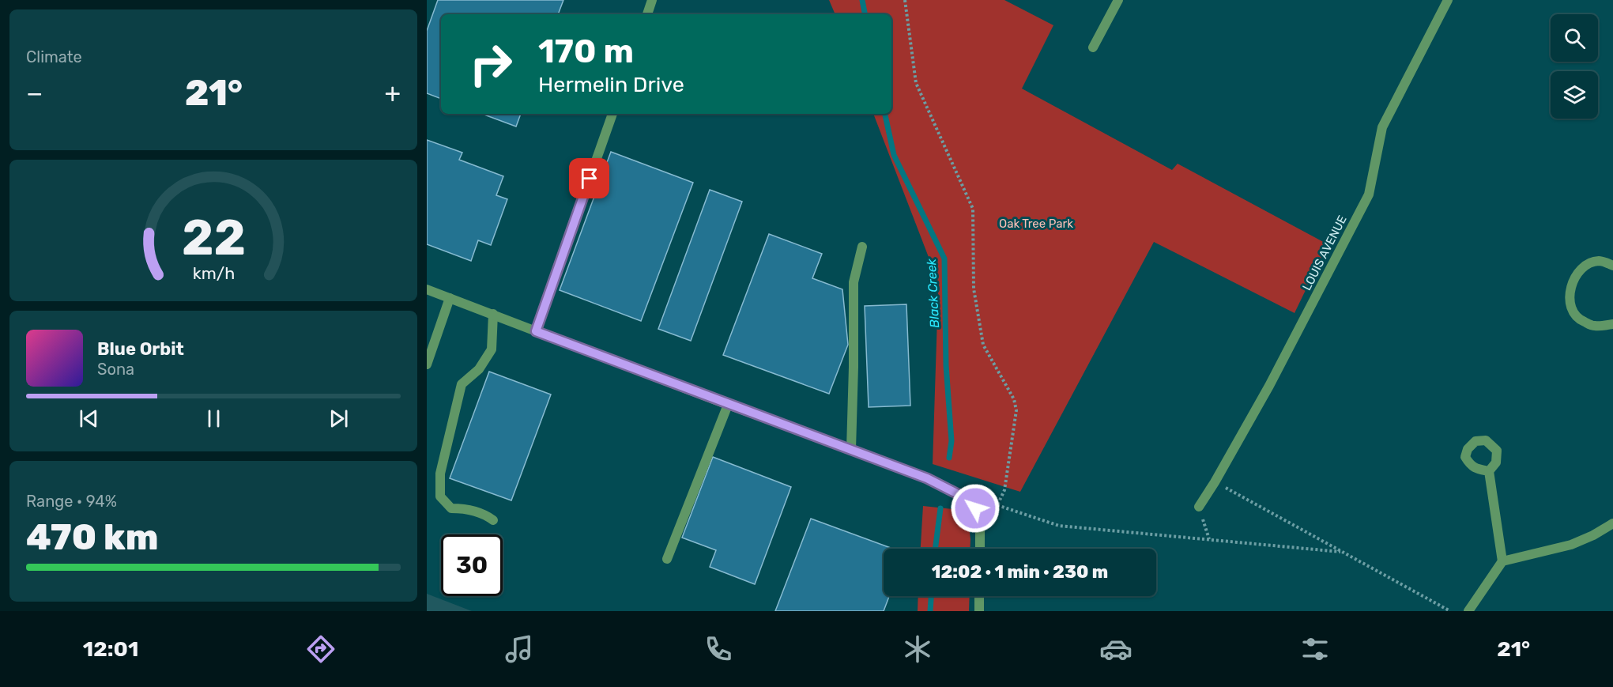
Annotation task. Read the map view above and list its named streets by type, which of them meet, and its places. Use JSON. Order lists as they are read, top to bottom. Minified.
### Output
{"streets":{"street":["LOUIS AVENUE"]},"water":["Black Creek"],"parks":["Oak Tree Park"],"page":{"tile":["Climate",["Range · 94%","470 km"]],"turn":["170 m","Hermelin Drive"],"heat":["−","21°","+"],"song":["Blue Orbit","Sona"],"limit":"30","trip":"12:02 · 1 min · 230 m","tabs":["12:01","21°"],"gauge":["22","km/h"]}}
